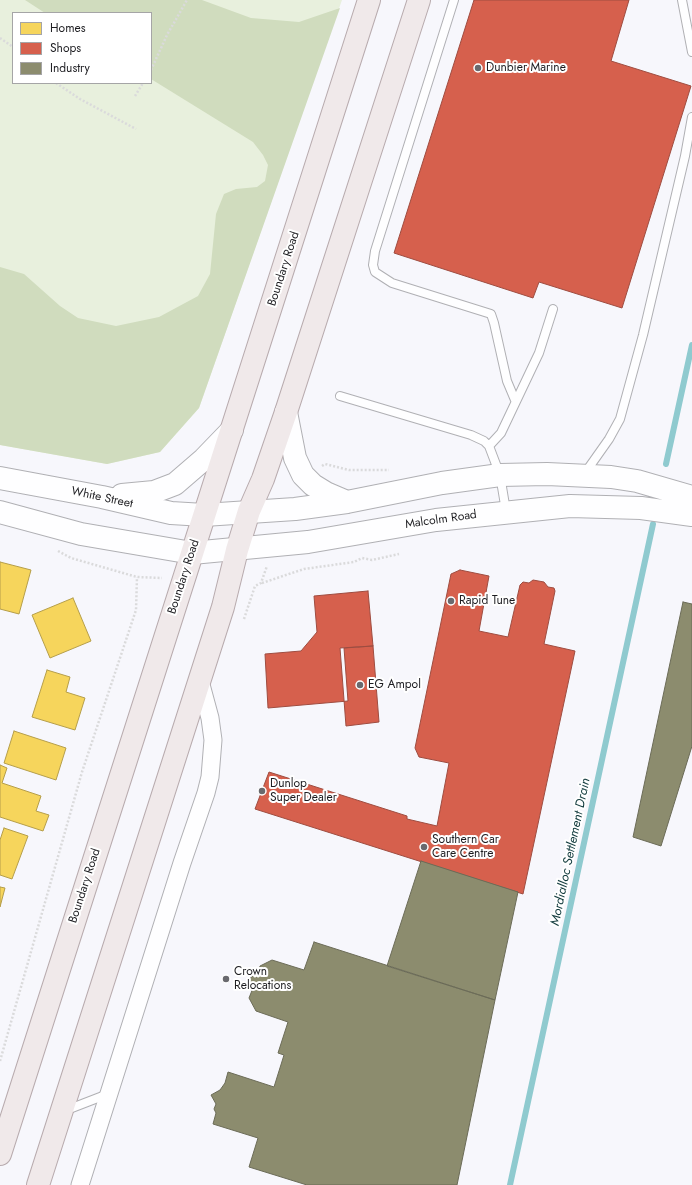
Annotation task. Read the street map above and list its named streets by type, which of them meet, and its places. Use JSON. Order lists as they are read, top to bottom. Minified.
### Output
{"streets":{"main road":["Boundary Road"],"street":["White Street","Malcolm Road"]},"crossings":[["Boundary Road","White Street"],["Boundary Road","Malcolm Road"],["White Street","Malcolm Road"]],"water":["Mordialloc Settlement Drain"],"places":["Dunbier Marine","Rapid Tune","EG Ampol","Dunlop Super Dealer","Southern Car Care Centre","Crown Relocations"],"legend":["Homes","Shops","Industry"]}
